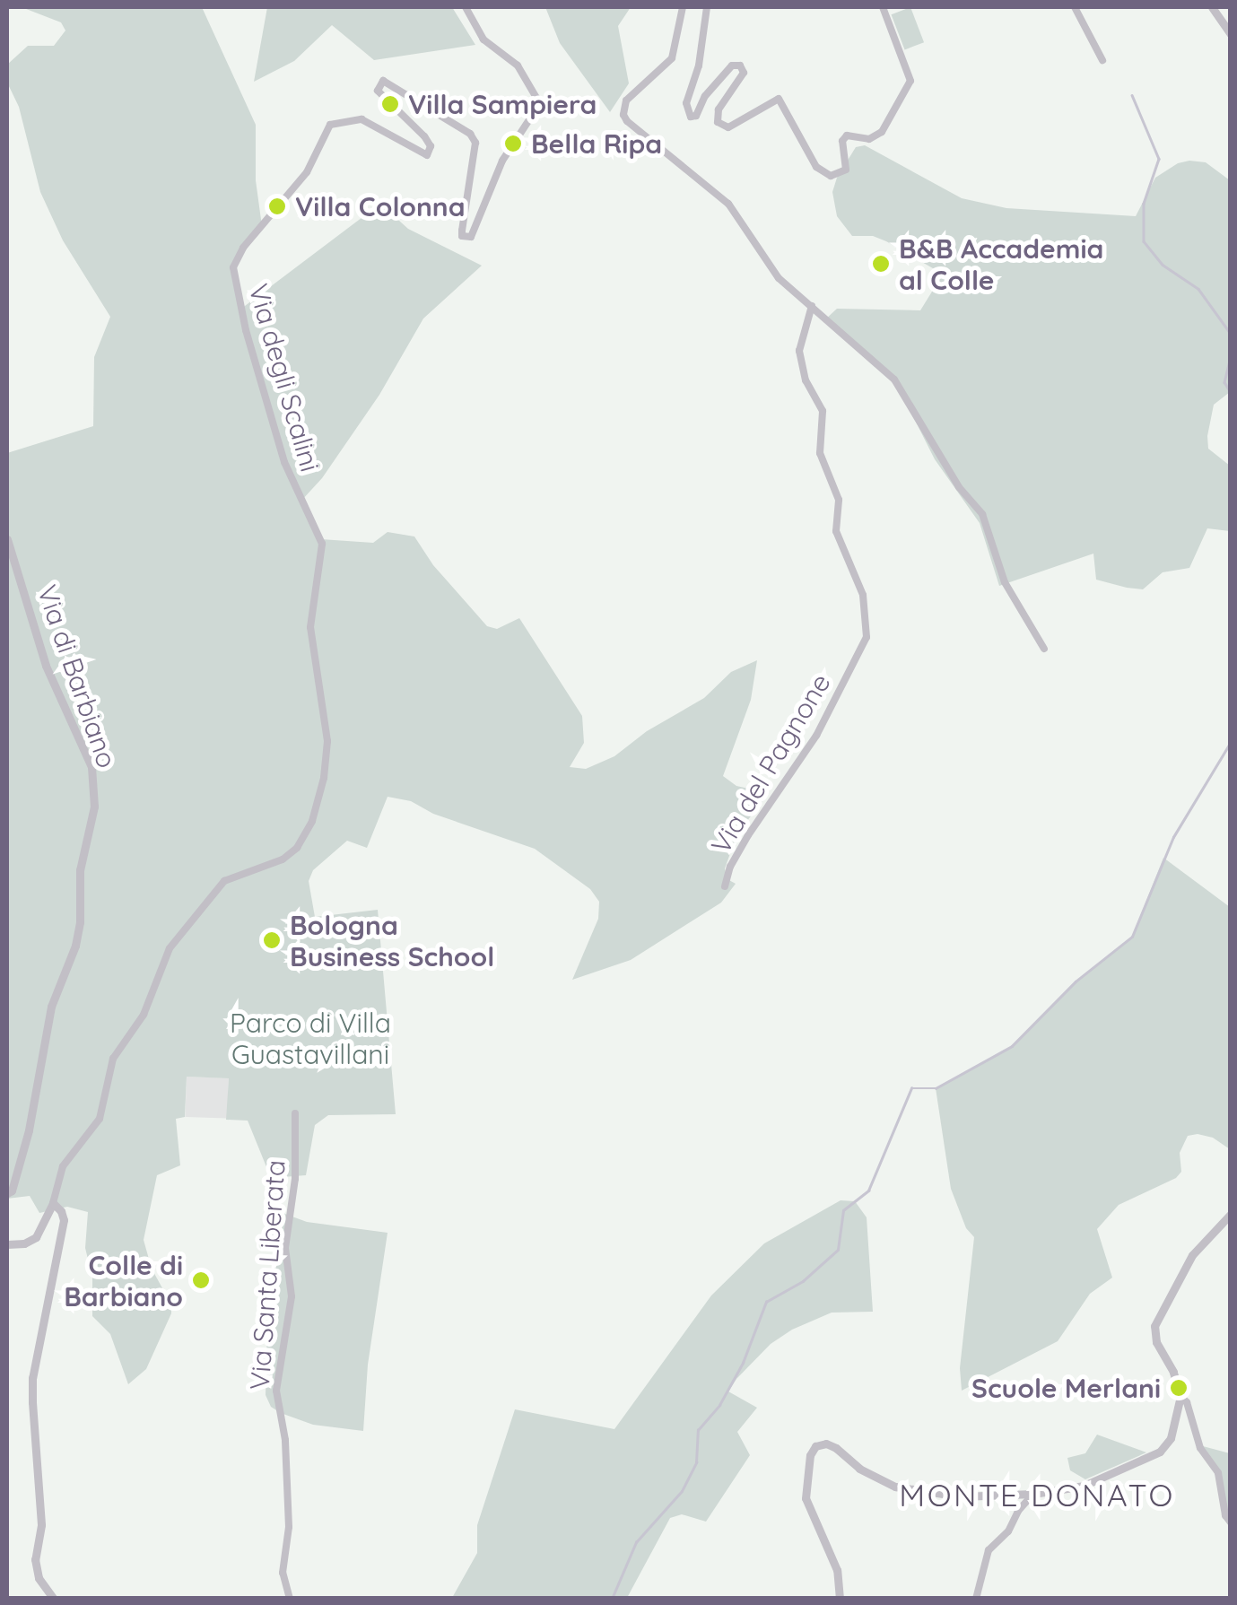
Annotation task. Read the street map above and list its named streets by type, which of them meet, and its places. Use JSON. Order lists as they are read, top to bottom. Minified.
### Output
{"streets":{"street":["Via degli Scalini","Via di Barbiano","Via del Pagnone","Via Santa Liberata"]},"districts":["MONTE DONATO"],"parks":["Parco di Villa Guastavillani"],"places":["Villa Sampiera","Bella Ripa","Villa Colonna","B&B Accademia al Colle","Bologna Business School","Colle di Barbiano","Scuole Merlani"]}
